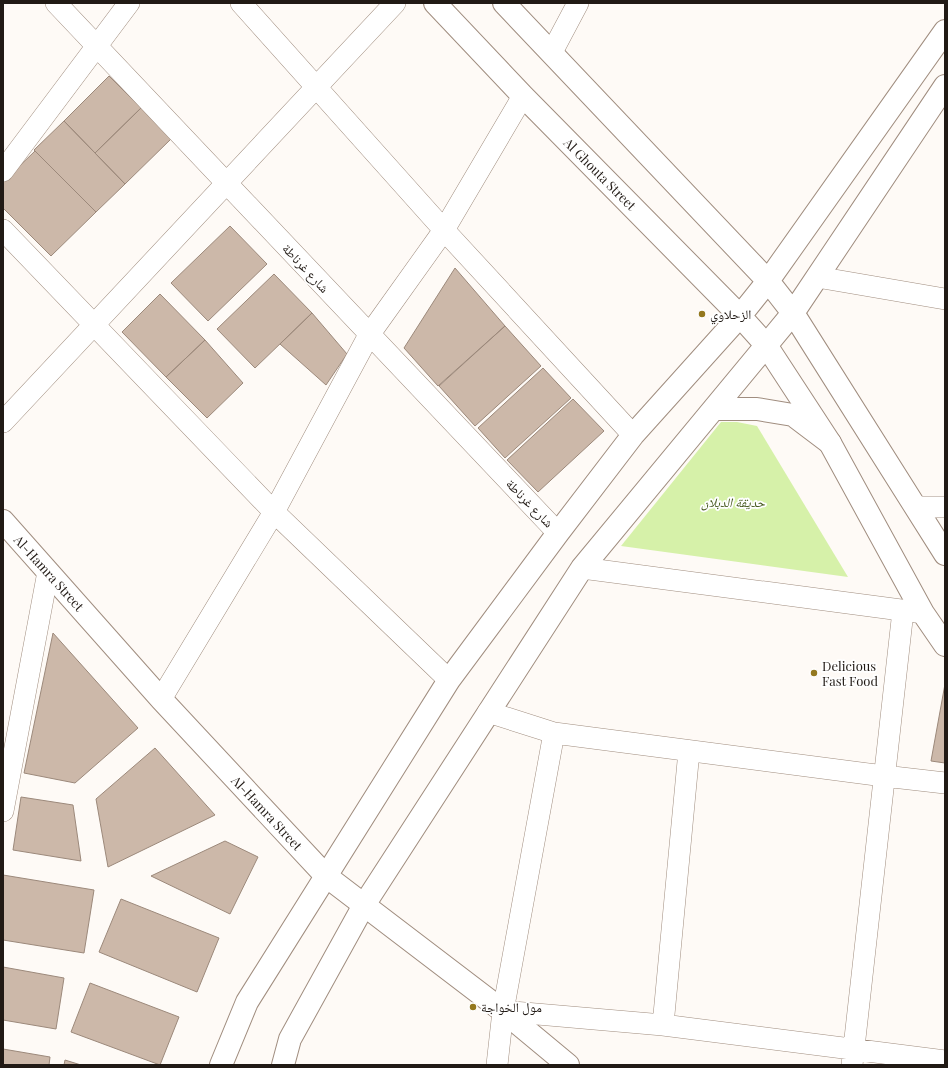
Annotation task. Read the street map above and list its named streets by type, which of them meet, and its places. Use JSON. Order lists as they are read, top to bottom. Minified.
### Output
{"streets":{"main road":["Al Ghouta Street","Al-Hamra Street"],"street":["شارع غرناطة"]},"parks":["حديقة الدبلان"],"places":["الزحلاوي","Delicious Fast Food","مول الخواجة"]}
